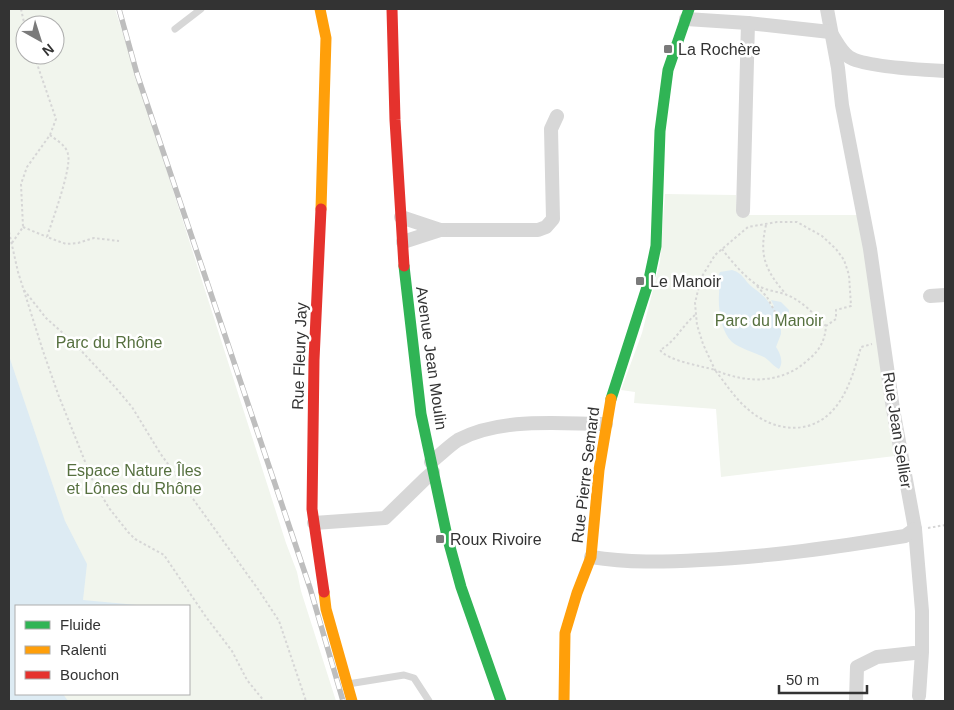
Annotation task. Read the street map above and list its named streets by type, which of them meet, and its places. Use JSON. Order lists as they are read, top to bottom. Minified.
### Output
{"streets":{"street":["Rue Fleury Jay","Avenue Jean Moulin","Rue Jean Sellier","Rue Pierre Semard"]},"parks":["Parc du Manoir","Parc du Rhône","Espace Nature Îles et Lônes du Rhône"],"places":{"transit":["La Rochère","Le Manoir","Roux Rivoire"]},"legend":["Fluide","Ralenti","Bouchon"],"scale_bar":"50 m","north":"bottom right"}
